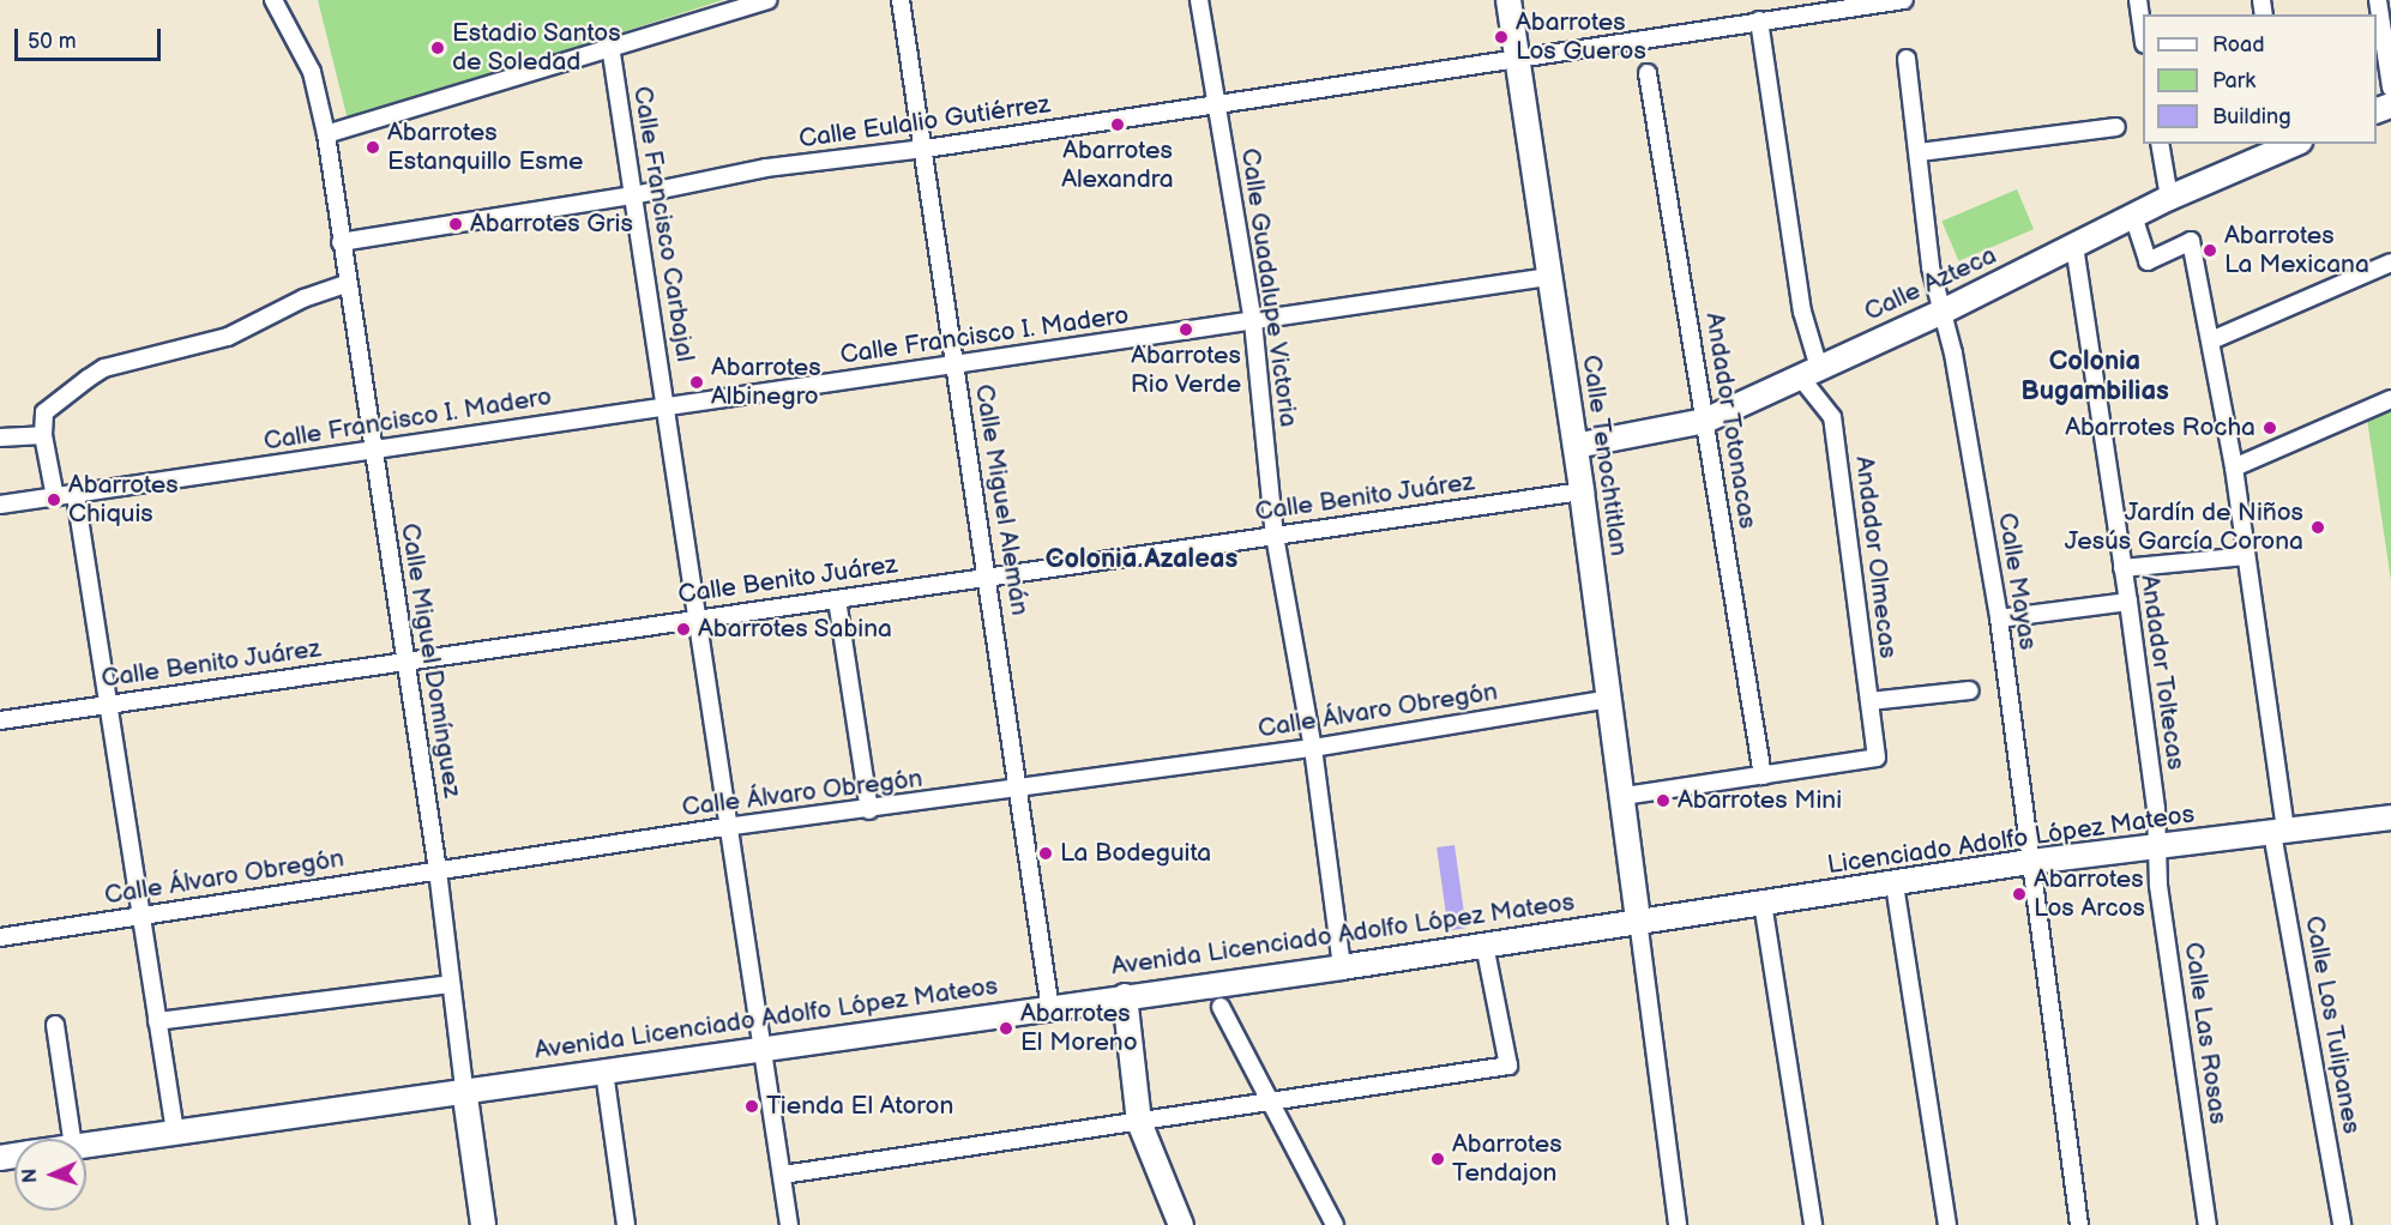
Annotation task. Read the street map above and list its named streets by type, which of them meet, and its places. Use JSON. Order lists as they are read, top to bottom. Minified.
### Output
{"streets":{"street":["Calle Eulalio Gutiérrez","Calle Francisco Carbajal","Calle Azteca","Calle Guadalupe Victoria","Calle Francisco I. Madero","Andador Totonacas","Calle Tenochtitlan","Calle Benito Juárez","Calle Miguel Alemán","Andador Olmecas","Calle Mayas","Calle Miguel Domínguez","Andador Toltecas","Calle Álvaro Obregón","Licenciado Adolfo López Mateos","Avenida Licenciado Adolfo López Mateos","Calle Los Tulipanes","Calle Las Rosas"]},"crossings":[["Calle Eulalio Gutiérrez","Calle Francisco Carbajal"],["Calle Eulalio Gutiérrez","Calle Guadalupe Victoria"],["Calle Eulalio Gutiérrez","Calle Tenochtitlan"],["Calle Eulalio Gutiérrez","Calle Miguel Alemán"],["Calle Eulalio Gutiérrez","Andador Olmecas"],["Calle Eulalio Gutiérrez","Calle Miguel Domínguez"],["Calle Francisco Carbajal","Calle Francisco I. Madero"],["Calle Francisco Carbajal","Calle Benito Juárez"],["Calle Francisco Carbajal","Calle Álvaro Obregón"],["Calle Francisco Carbajal","Avenida Licenciado Adolfo López Mateos"],["Calle Azteca","Andador Totonacas"],["Calle Azteca","Calle Tenochtitlan"],["Calle Azteca","Andador Olmecas"],["Calle Azteca","Calle Mayas"],["Calle Azteca","Andador Toltecas"],["Calle Azteca","Calle Los Tulipanes"],["Calle Guadalupe Victoria","Calle Francisco I. Madero"],["Calle Guadalupe Victoria","Calle Benito Juárez"],["Calle Guadalupe Victoria","Calle Álvaro Obregón"],["Calle Guadalupe Victoria","Avenida Licenciado Adolfo López Mateos"],["Calle Francisco I. Madero","Calle Tenochtitlan"],["Calle Francisco I. Madero","Calle Miguel Alemán"],["Calle Francisco I. Madero","Calle Miguel Domínguez"],["Andador Totonacas","Andador Olmecas"],["Calle Tenochtitlan","Calle Benito Juárez"],["Calle Tenochtitlan","Calle Álvaro Obregón"],["Calle Tenochtitlan","Licenciado Adolfo López Mateos"],["Calle Tenochtitlan","Avenida Licenciado Adolfo López Mateos"],["Calle Benito Juárez","Calle Miguel Alemán"],["Calle Benito Juárez","Calle Miguel Domínguez"],["Calle Miguel Alemán","Calle Álvaro Obregón"],["Calle Miguel Alemán","Avenida Licenciado Adolfo López Mateos"],["Calle Mayas","Licenciado Adolfo López Mateos"],["Calle Miguel Domínguez","Calle Álvaro Obregón"],["Calle Miguel Domínguez","Avenida Licenciado Adolfo López Mateos"],["Andador Toltecas","Licenciado Adolfo López Mateos"],["Andador Toltecas","Calle Las Rosas"],["Licenciado Adolfo López Mateos","Avenida Licenciado Adolfo López Mateos"],["Licenciado Adolfo López Mateos","Calle Los Tulipanes"],["Licenciado Adolfo López Mateos","Calle Las Rosas"]],"districts":["Colonia Bugambilias","Colonia Azaleas"],"places":["Abarrotes Los Gueros","Estadio Santos de Soledad","Abarrotes Alexandra","Abarrotes Estanquillo Esme","Abarrotes Gris","Abarrotes La Mexicana","Abarrotes Rio Verde","Abarrotes Albinegro","Abarrotes Rocha","Abarrotes Chiquis","Jardín de Niños Jesús García Corona","Abarrotes Sabina","Abarrotes Mini","La Bodeguita","Abarrotes Los Arcos","Abarrotes El Moreno","Tienda El Atoron","Abarrotes Tendajon"],"legend":["Road","Park","Building"],"scale_bar":"50 m","north":"left"}
